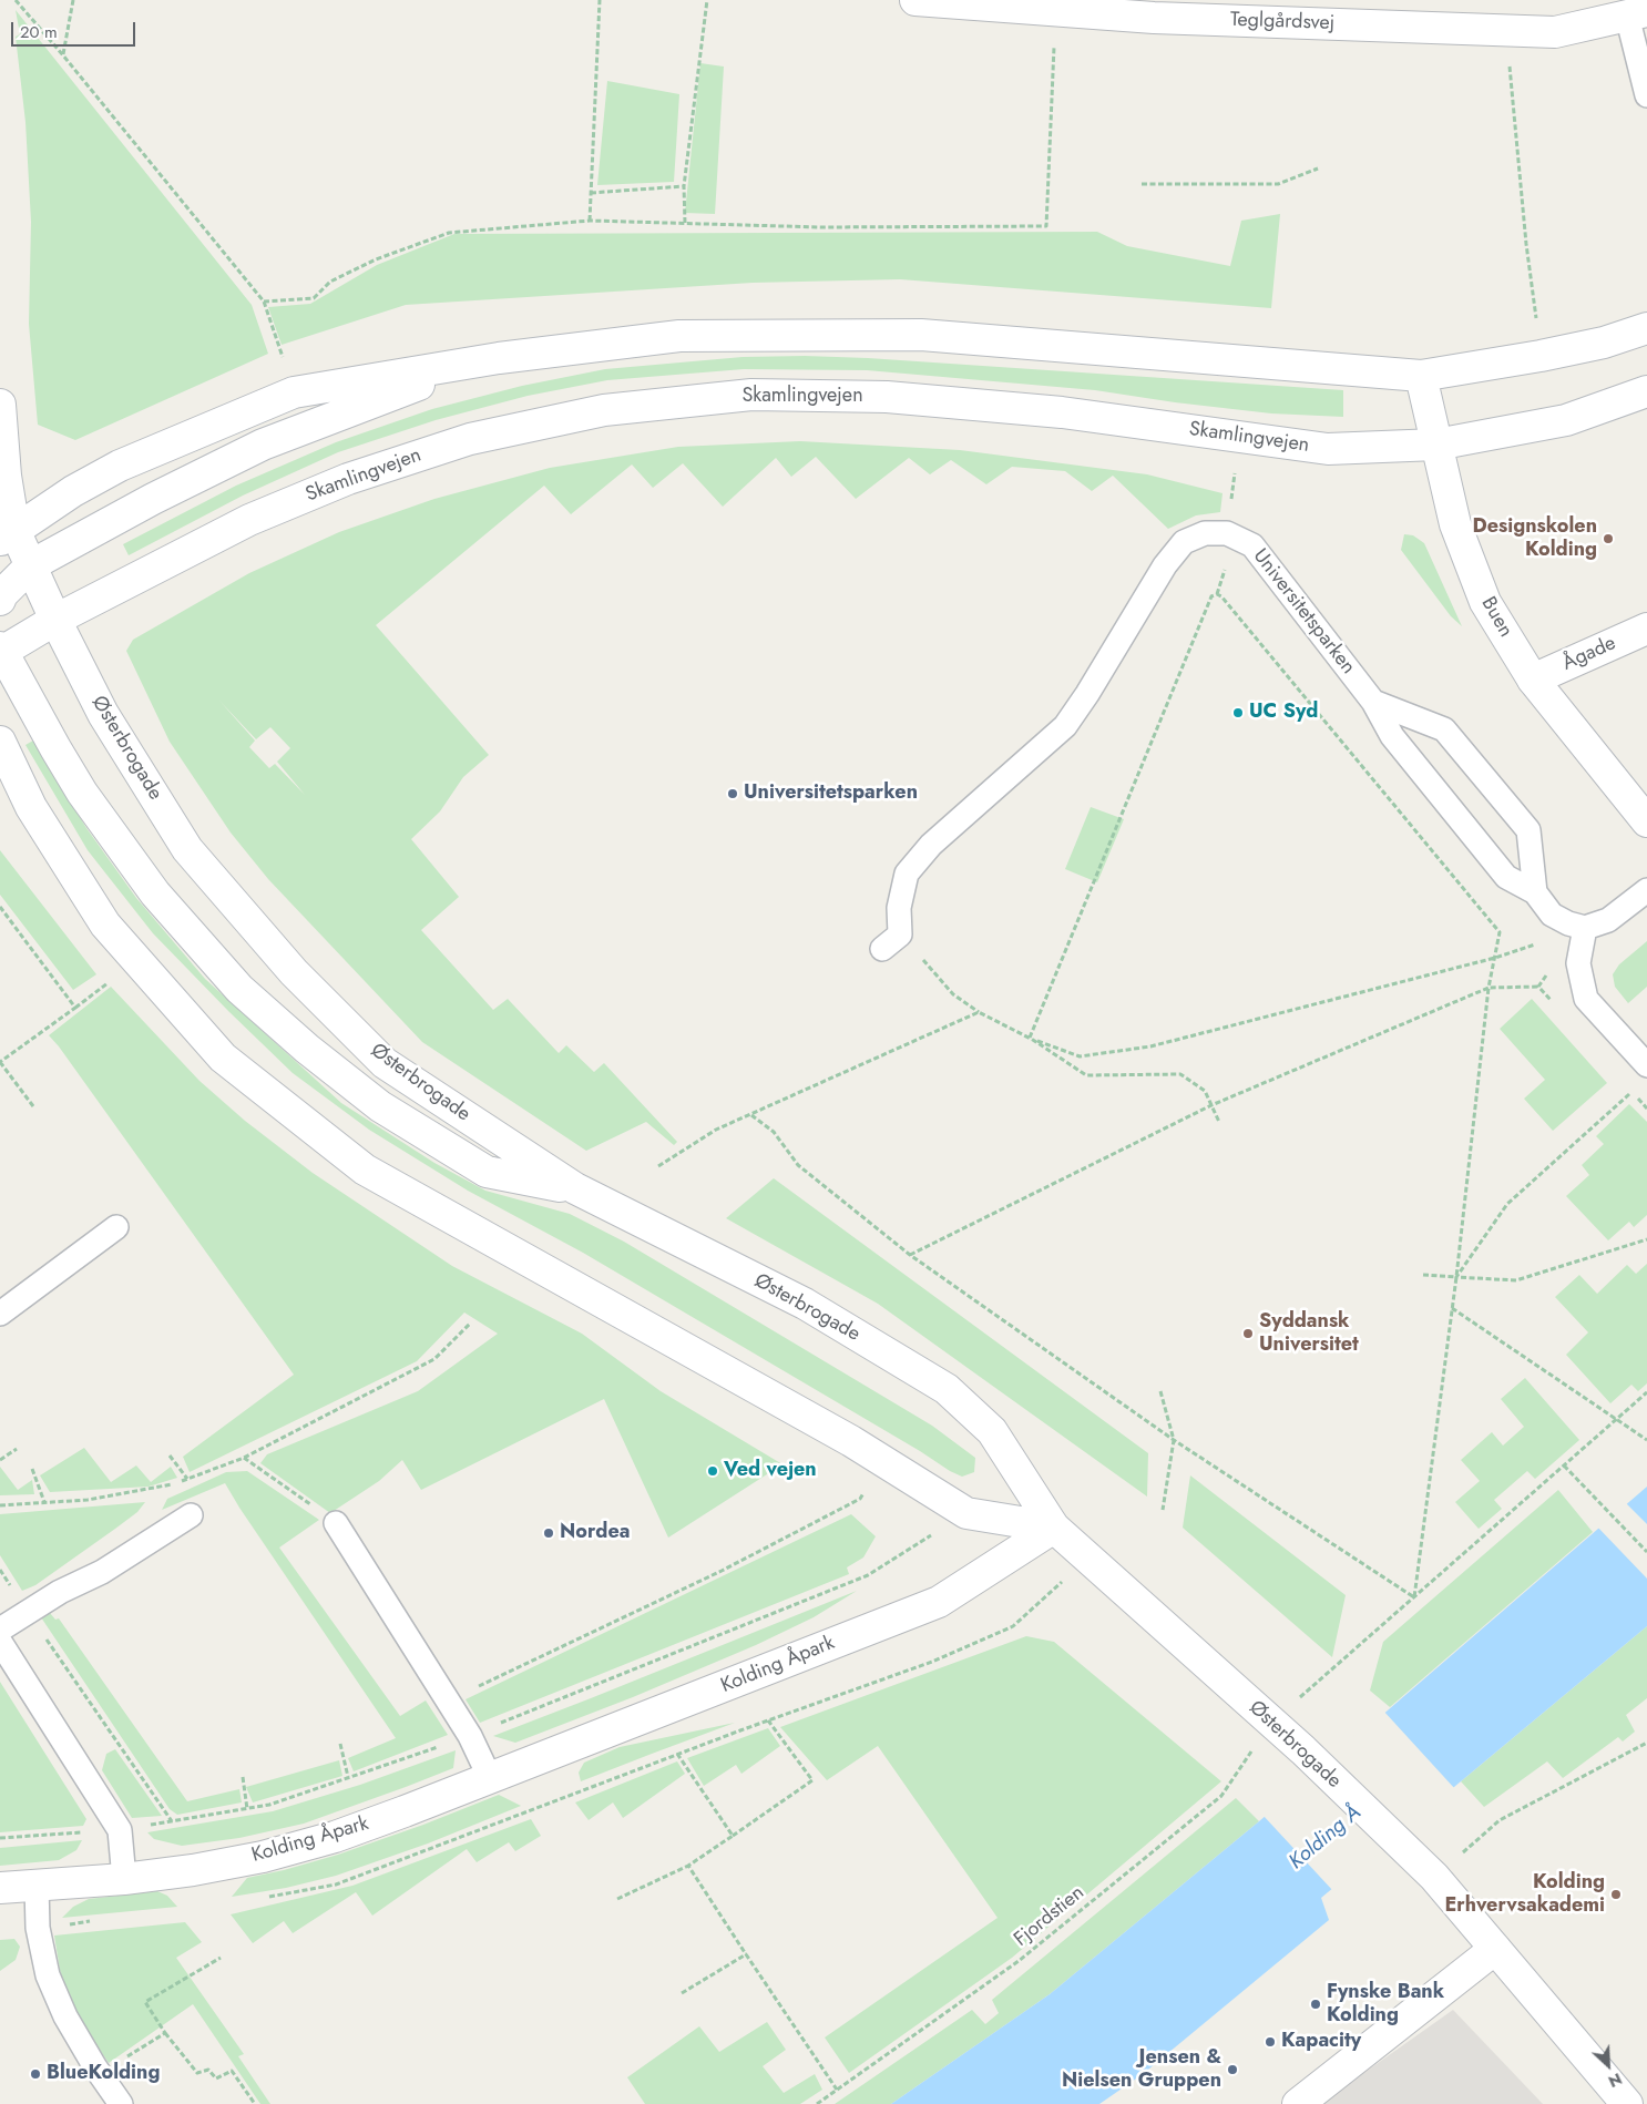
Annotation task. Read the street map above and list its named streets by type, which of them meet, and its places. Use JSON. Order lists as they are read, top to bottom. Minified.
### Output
{"streets":{"main road":["Teglgårdsvej","Skamlingvejen","Buen","Ågade","Østerbrogade","Kolding Åpark"],"lane":["Universitetsparken"],"path":["Fjordstien"]},"crossings":[["Skamlingvejen","Buen"],["Skamlingvejen","Østerbrogade"],["Buen","Ågade"],["Østerbrogade","Kolding Åpark"],["Østerbrogade","Fjordstien"]],"water":["Kolding Å"],"places":["Designskolen Kolding","UC Syd","Universitetsparken","Syddansk Universitet","Ved vejen","Nordea","Kolding Erhvervsakademi","Fynske Bank Kolding","Kapacity","Jensen & Nielsen Gruppen","BlueKolding"],"scale_bar":"20 m","north":"bottom right"}
